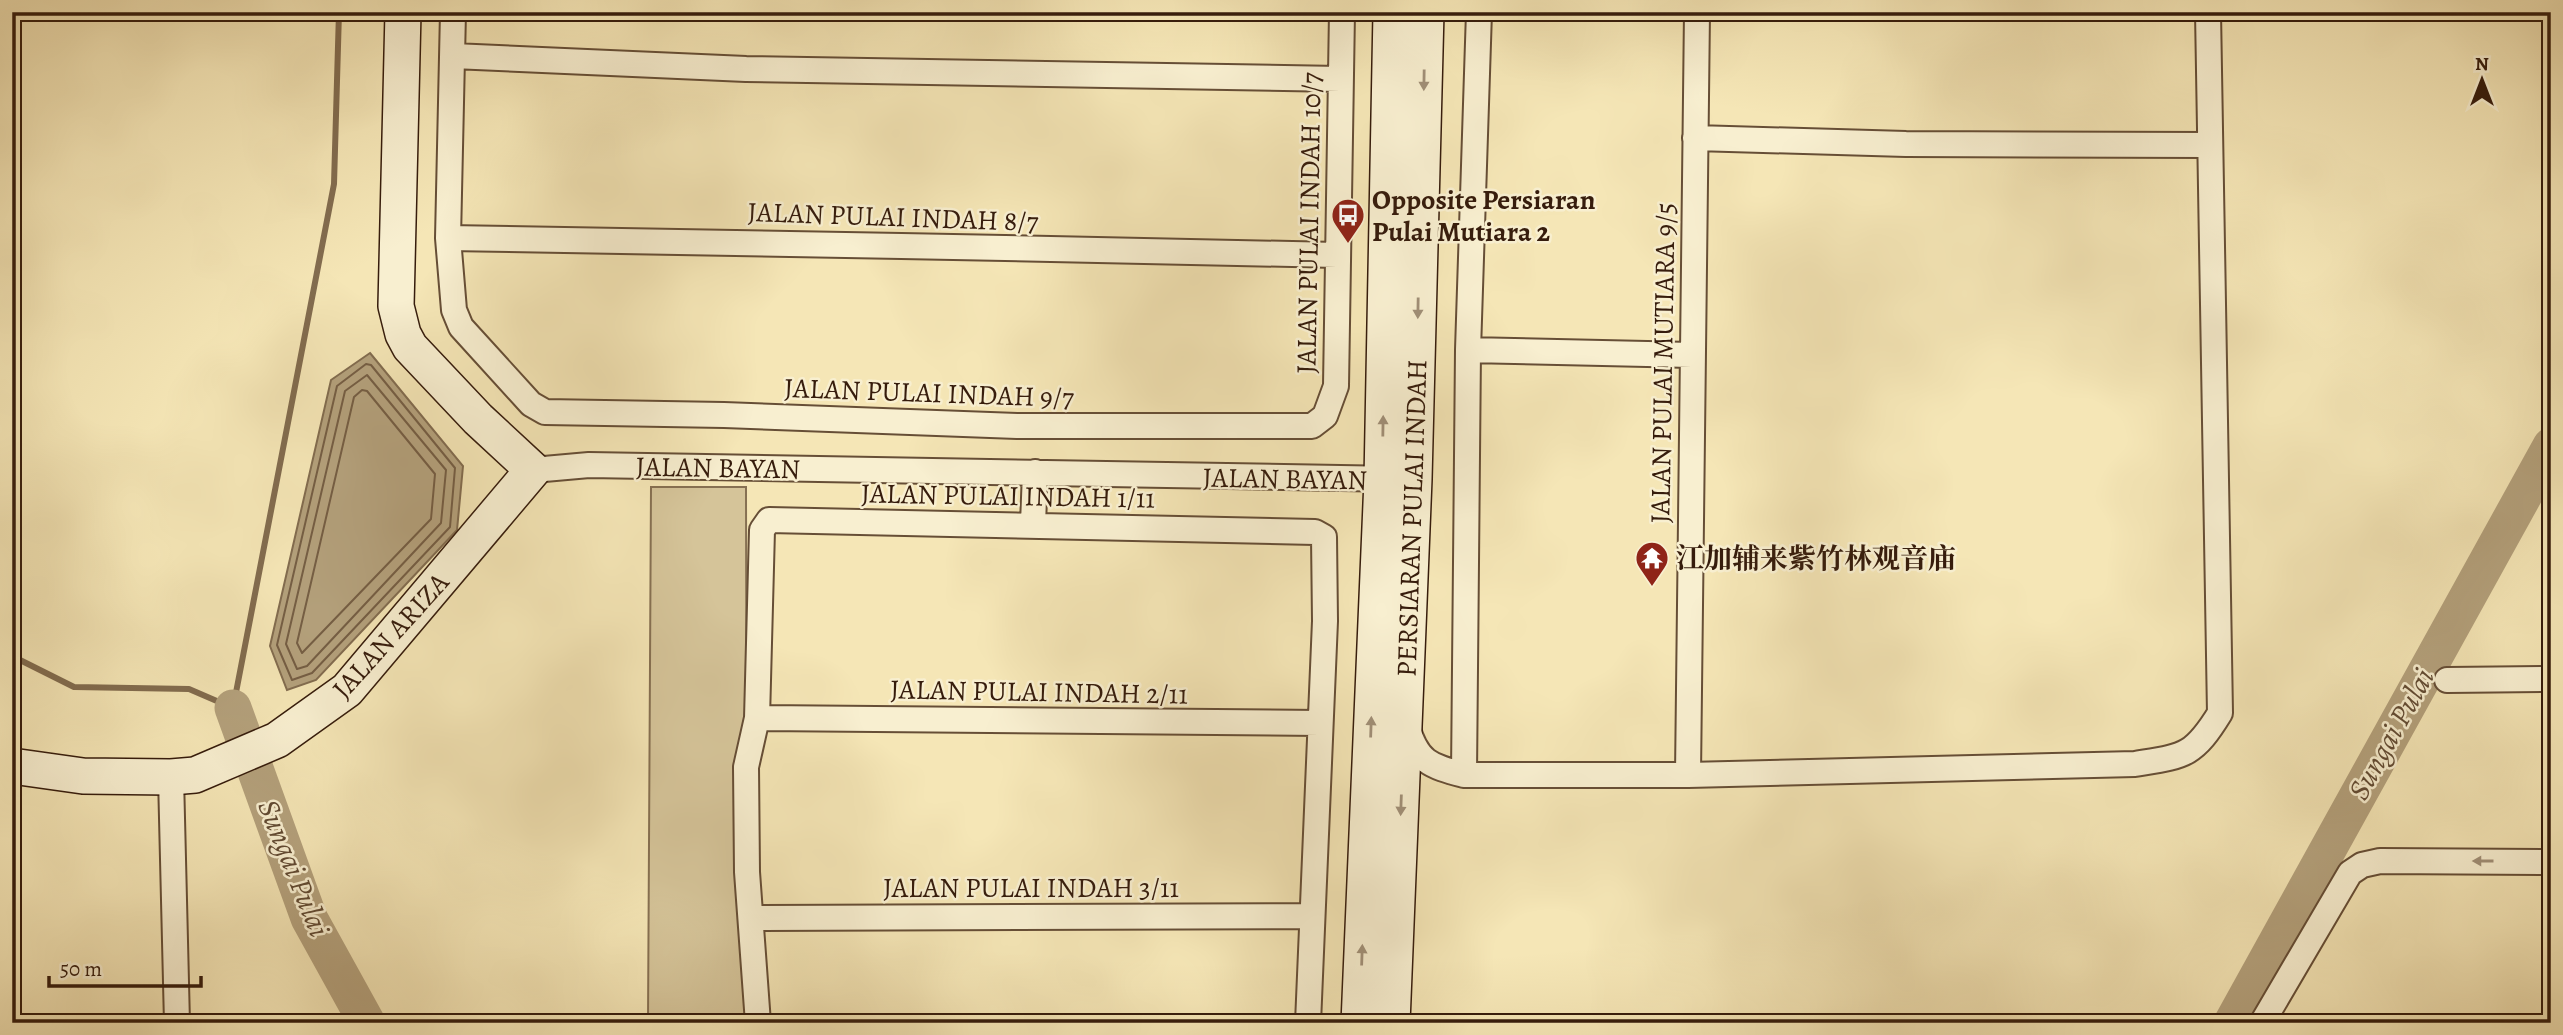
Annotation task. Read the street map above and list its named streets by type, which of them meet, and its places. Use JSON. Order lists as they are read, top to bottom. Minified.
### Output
{"streets":{"main road":["PERSIARAN PULAI INDAH","JALAN ARIZA"],"street":["JALAN PULAI INDAH 8/7","JALAN PULAI INDAH 10/7","JALAN PULAI MUTIARA 9/5","JALAN PULAI INDAH 9/7","JALAN BAYAN","JALAN PULAI INDAH 1/11","JALAN PULAI INDAH 2/11","JALAN PULAI INDAH 3/11"]},"crossings":[["JALAN PULAI INDAH 8/7","JALAN PULAI INDAH 10/7"],["JALAN PULAI INDAH 8/7","JALAN PULAI INDAH 9/7"],["JALAN PULAI INDAH 10/7","JALAN PULAI INDAH 9/7"],["JALAN BAYAN","PERSIARAN PULAI INDAH"],["JALAN BAYAN","JALAN ARIZA"],["JALAN PULAI INDAH 1/11","JALAN PULAI INDAH 2/11"]],"water":["Sungai Pulai"],"places":{"bus stop":["Opposite Persiaran Pulai Mutiara 2"],"temple":["江加辅来紫竹林观音庙"]},"scale_bar":"50 m","north":"top"}
